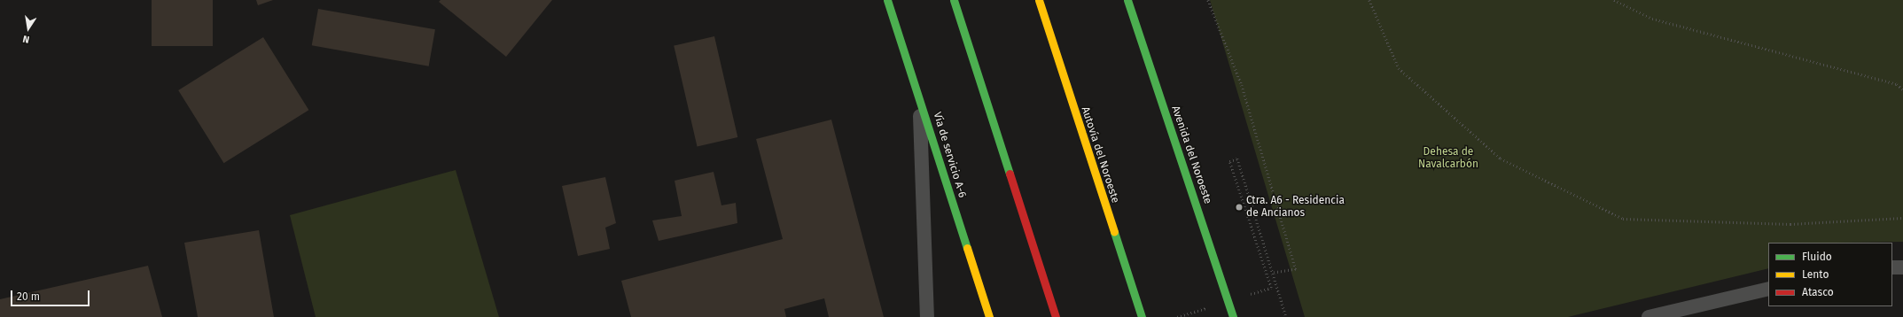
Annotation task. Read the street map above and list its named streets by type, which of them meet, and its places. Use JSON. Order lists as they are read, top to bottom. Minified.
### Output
{"streets":{"main road":["Vía de servicio A-6","Autovía del Noroeste","Avenida del Noroeste"]},"parks":["Dehesa de Navalcarbón"],"places":["Ctra. A6 - Residencia de Ancianos"],"legend":["Fluido","Lento","Atasco"],"scale_bar":"20 m","north":"bottom"}
